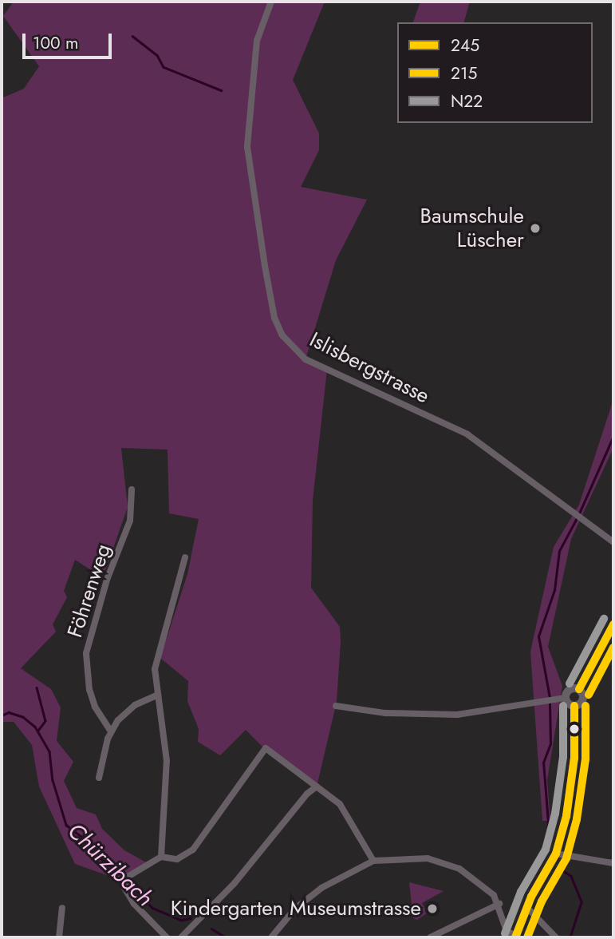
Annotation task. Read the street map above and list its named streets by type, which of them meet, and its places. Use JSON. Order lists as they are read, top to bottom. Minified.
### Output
{"streets":{"street":["Islisbergstrasse","Föhrenweg"]},"water":["Chürzibach"],"places":["Baumschule Lüscher","Kindergarten Museumstrasse"],"lines":["transit line N22","transit line 245","transit line 215"],"legend":["245","215","N22"],"scale_bar":"100 m"}
